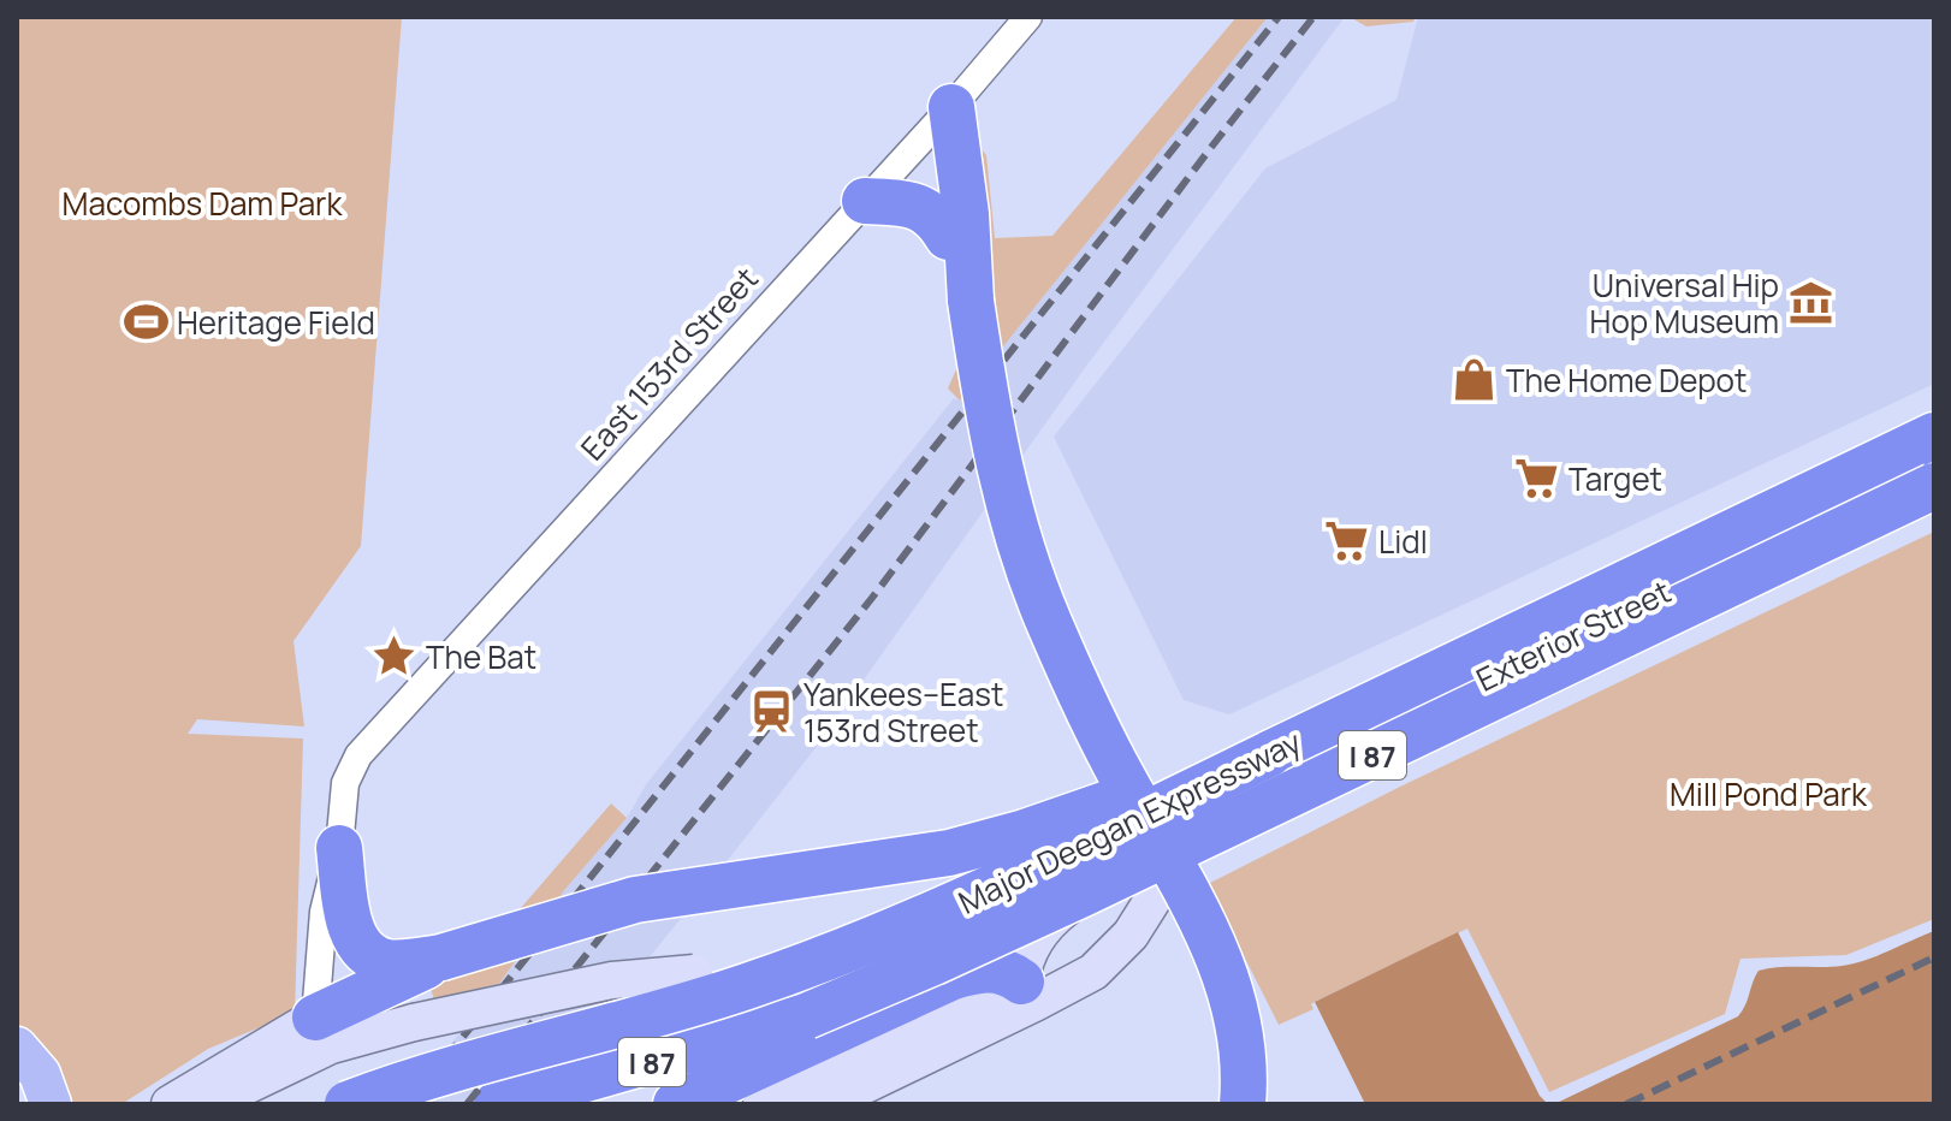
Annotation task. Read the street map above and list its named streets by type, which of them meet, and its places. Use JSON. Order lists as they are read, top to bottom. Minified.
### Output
{"streets":{"highway":["I 87","Major Deegan Expressway"],"main road":["Exterior Street"],"street":["East 153rd Street"]},"parks":["Macombs Dam Park","Mill Pond Park"],"places":{"museum":["Universal Hip Hop Museum"],"sports":["Heritage Field"],"shop":["The Home Depot"],"supermarket":["Target","Lidl"],"place":["The Bat"],"station":["Yankees–East 153rd Street"]}}
